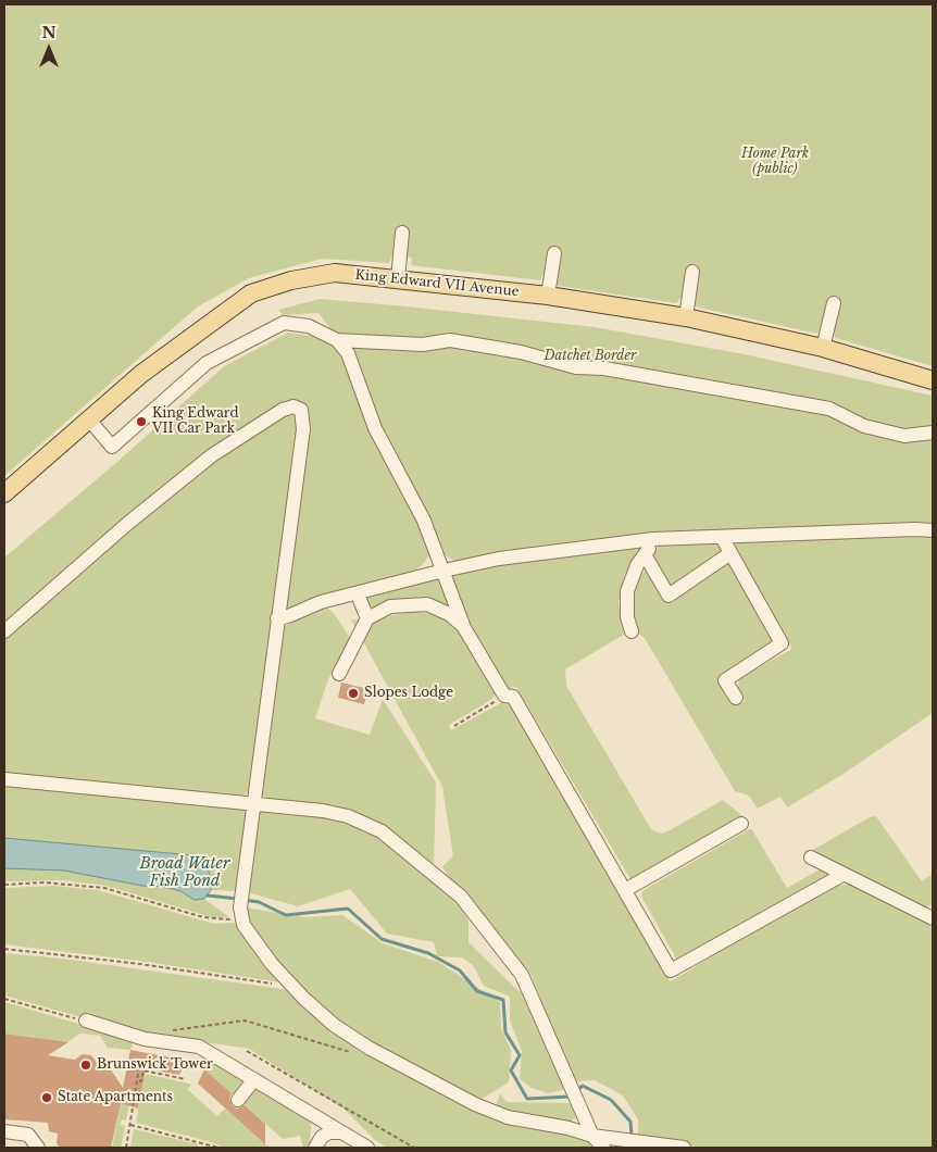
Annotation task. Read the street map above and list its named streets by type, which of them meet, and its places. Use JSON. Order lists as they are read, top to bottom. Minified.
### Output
{"streets":{"main road":["King Edward VII Avenue"]},"water":["Broad Water Fish Pond"],"parks":["Home Park (public)","Datchet Border"],"places":["King Edward VII Car Park","Slopes Lodge","Brunswick Tower","State Apartments"],"north":"top"}
